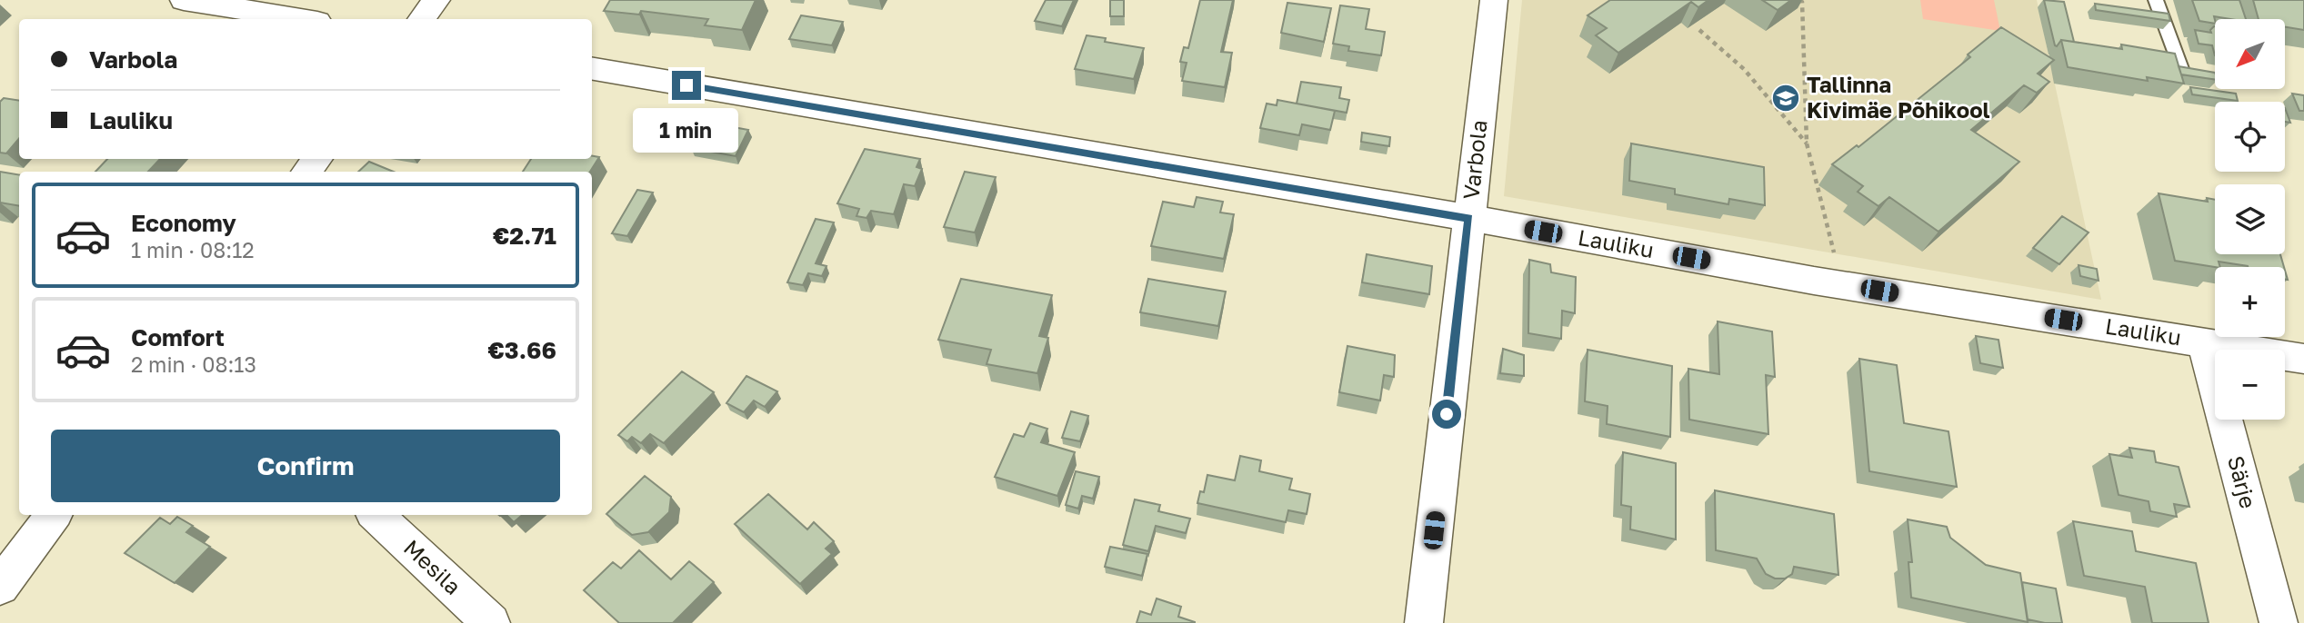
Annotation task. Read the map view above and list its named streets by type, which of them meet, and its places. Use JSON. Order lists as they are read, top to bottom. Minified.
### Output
{"streets":{"street":["Varbola","Lauliku","Särje","Mesila"]},"crossings":[["Varbola","Lauliku"],["Lauliku","Särje"]],"places":{"school or university":["Tallinna Kivimäe Põhikool"]},"north":"bottom left","page":{"map_buttons":["+","−"],"banner":["Varbola","Lauliku"],"bubble":"1 min","list":[{"name":"Economy","note":"1 min · 08:12","value":"€2.71"},{"name":"Comfort","note":"2 min · 08:13","value":"€3.66"}],"buttons":"Confirm"}}
